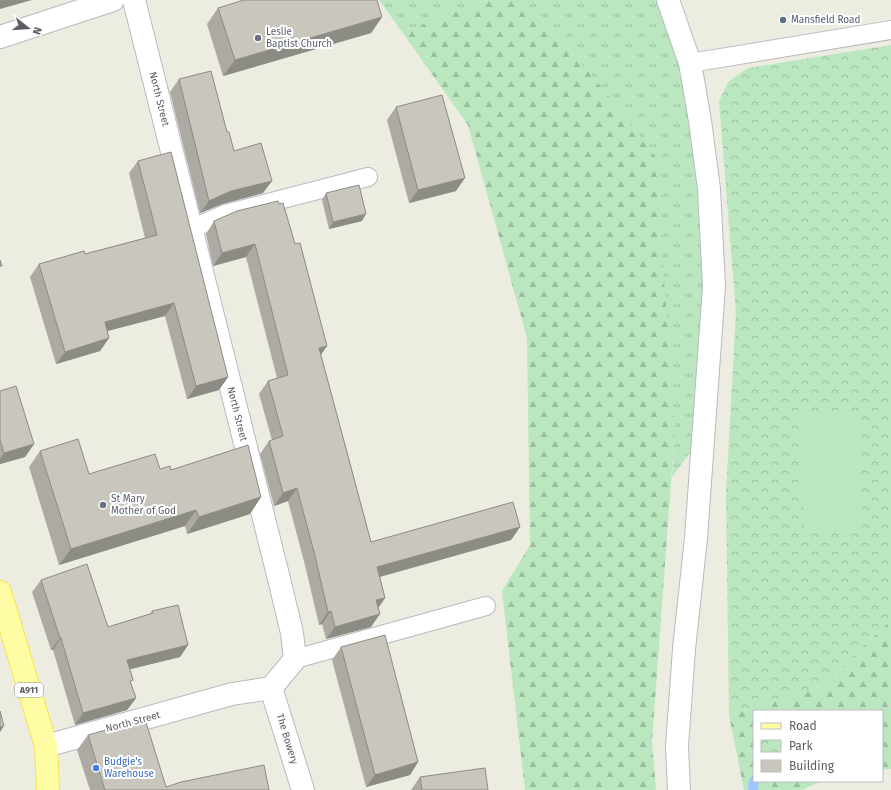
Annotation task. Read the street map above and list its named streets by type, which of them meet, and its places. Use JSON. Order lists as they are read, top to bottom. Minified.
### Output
{"streets":{"main road":["A911"],"street":["North Street","The Bowery"]},"crossings":[["North Street","A911"],["North Street","The Bowery"]],"places":["Mansfield Road","Leslie Baptist Church","St Mary Mother of God","Budgie's Warehouse"],"legend":["Road","Park","Building"],"north":"right"}
